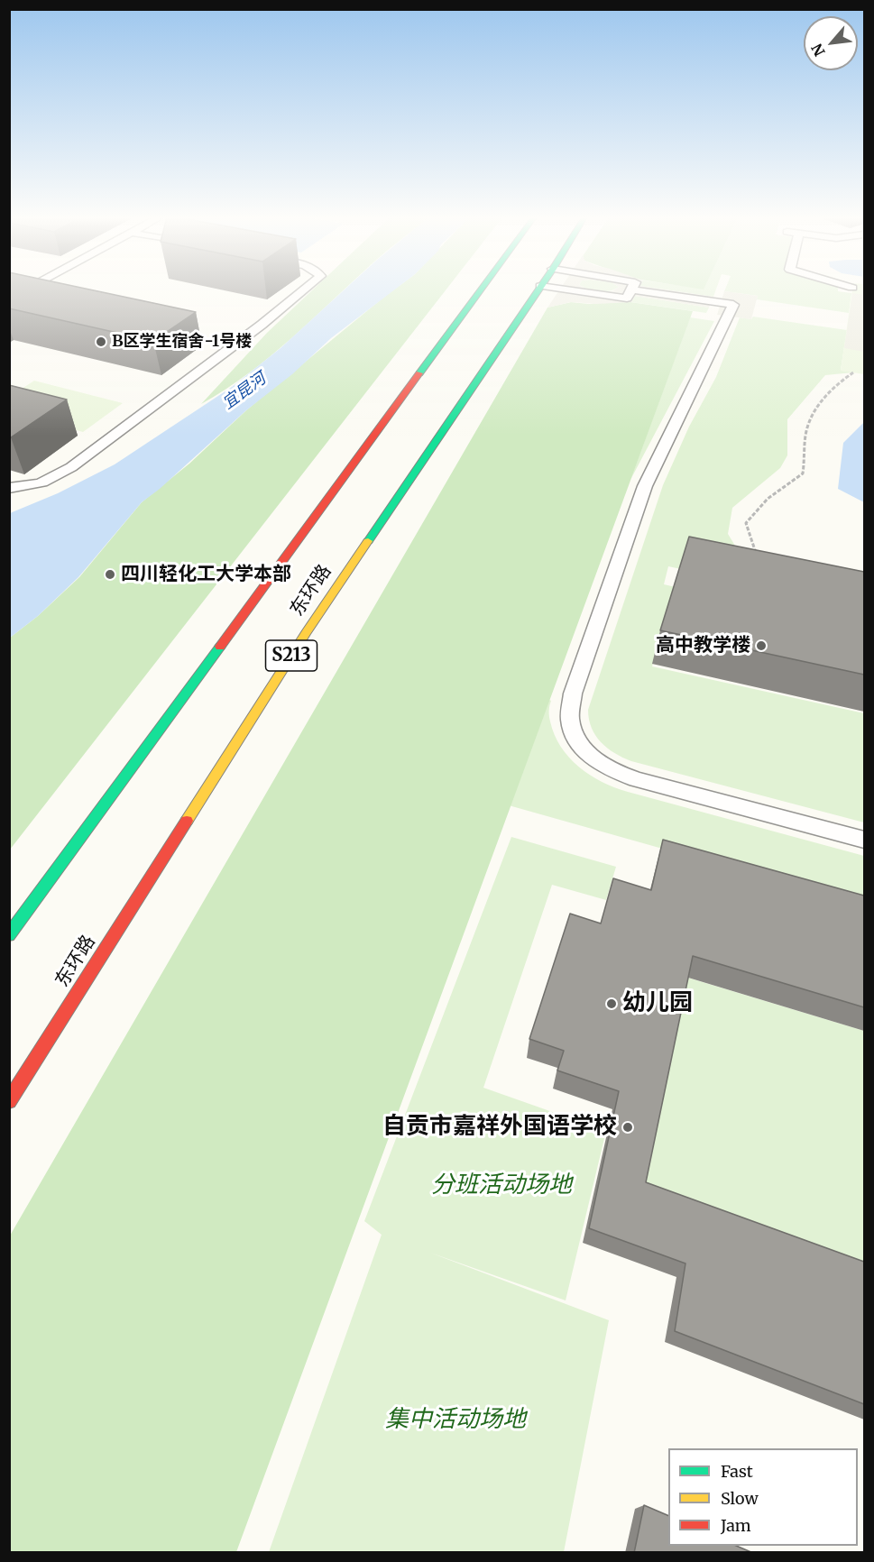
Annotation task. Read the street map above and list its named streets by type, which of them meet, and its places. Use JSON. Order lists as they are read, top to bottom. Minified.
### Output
{"streets":{"highway":["东环路","S213"]},"water":["宜昆河"],"parks":["分班活动场地","集中活动场地"],"places":["B区学生宿舍-1号楼","四川轻化工大学本部","高中教学楼","幼儿园","自贡市嘉祥外国语学校"],"legend":["Fast","Slow","Jam"],"north":"bottom left"}
